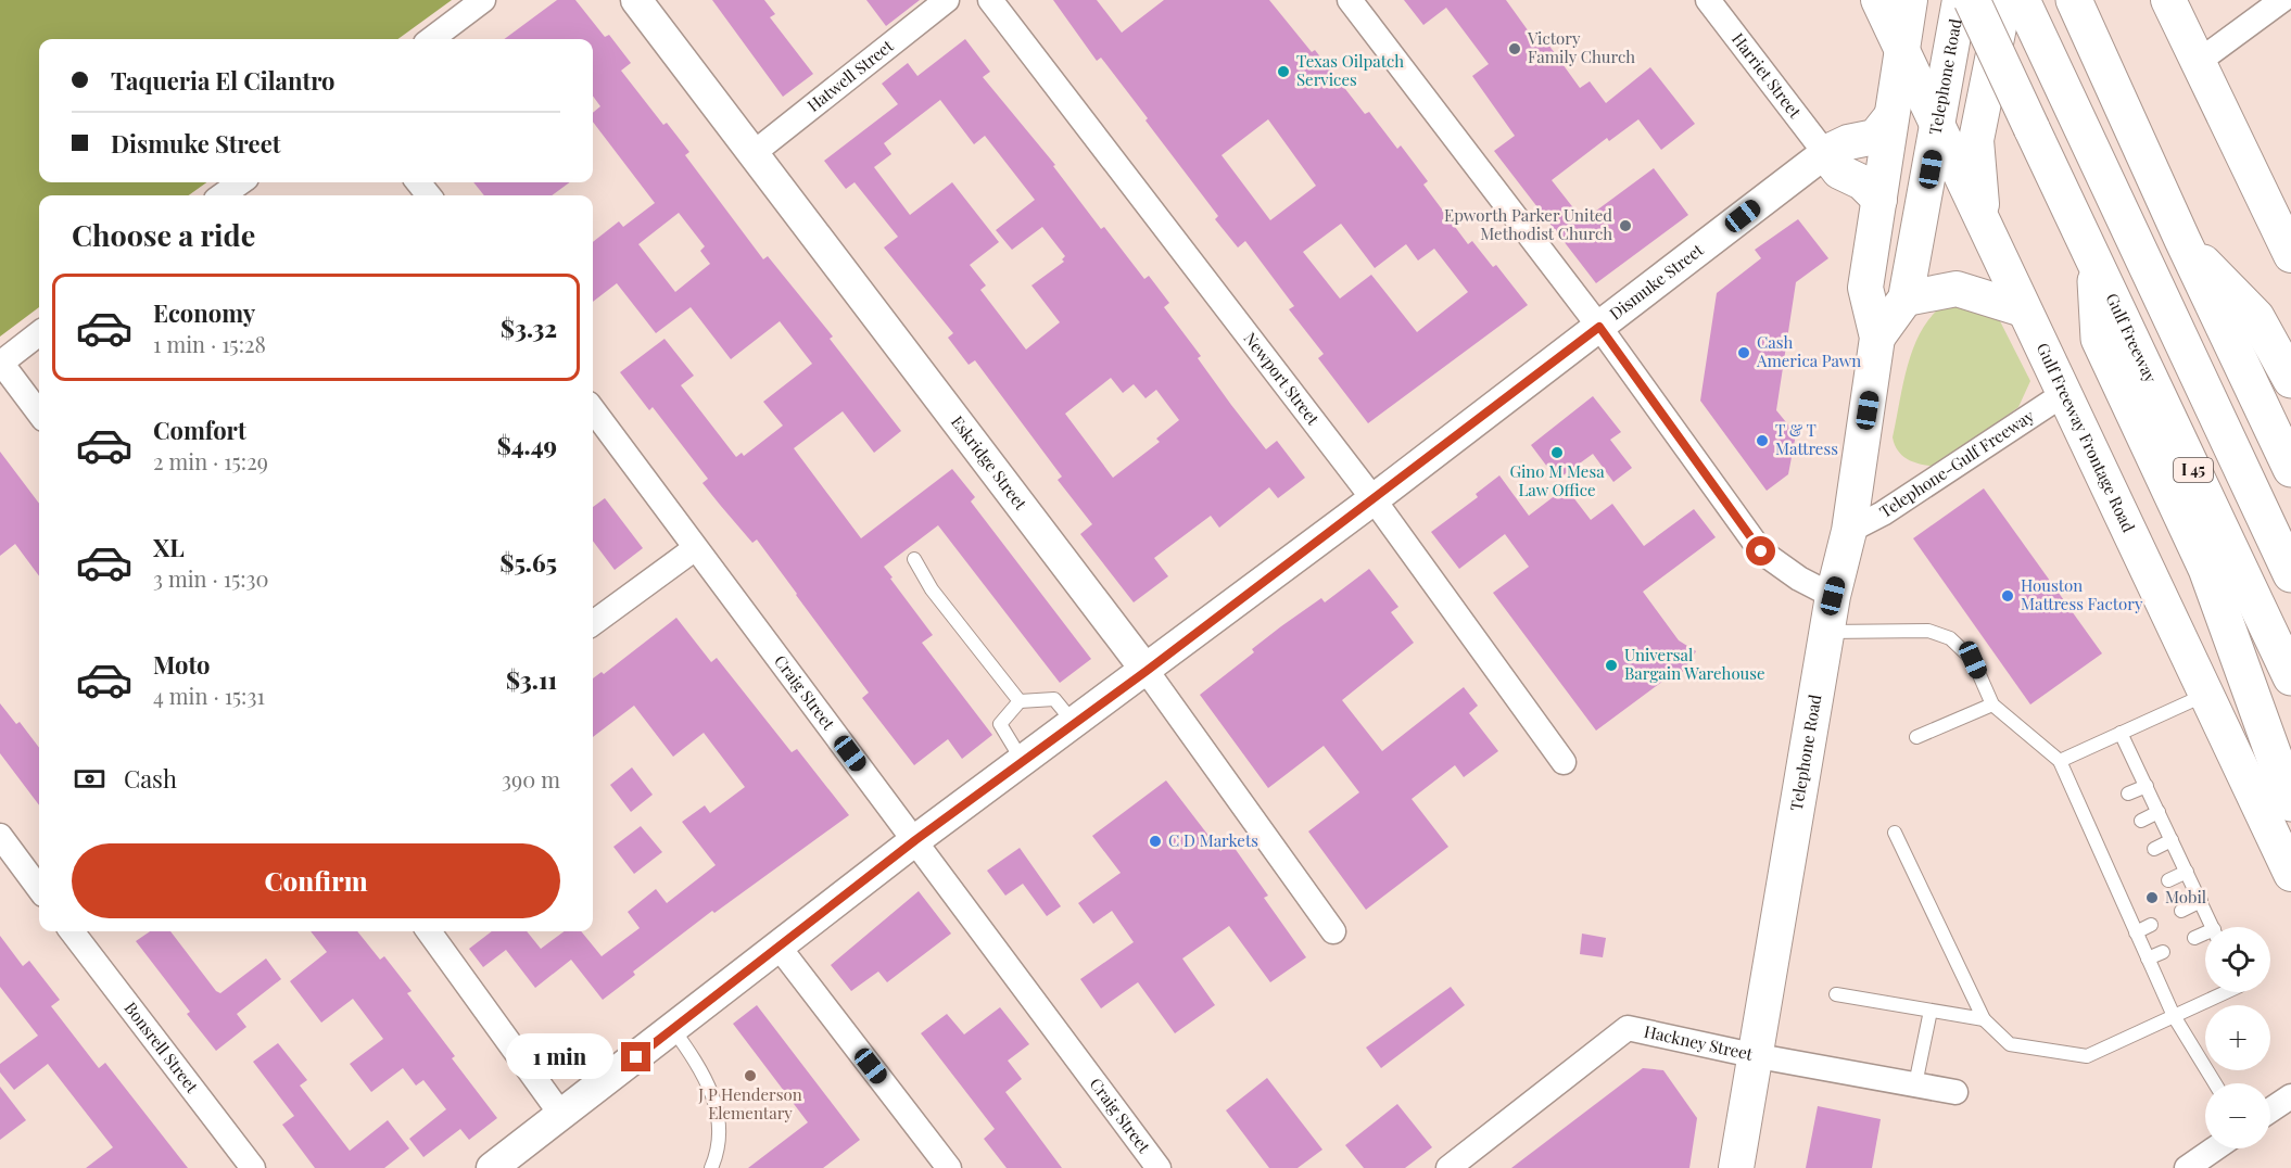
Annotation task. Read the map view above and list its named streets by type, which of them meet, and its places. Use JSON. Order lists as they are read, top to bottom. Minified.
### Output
{"streets":{"highway":["Gulf Freeway","I 45"],"main road":["Telephone Road","Gulf Freeway Frontage Road"],"street":["Hatwell Street","Harriet Street","Dismuke Street","Newport Street","Eskridge Street","Telephone-Gulf Freeway","Craig Street","Hackney Street","Bonsrell Street"]},"crossings":[["Hatwell Street","Eskridge Street"],["Harriet Street","Dismuke Street"],["Telephone Road","Gulf Freeway Frontage Road"],["Telephone Road","Telephone-Gulf Freeway"],["Telephone Road","Hackney Street"],["Dismuke Street","Newport Street"],["Dismuke Street","Eskridge Street"],["Dismuke Street","Craig Street"],["Gulf Freeway Frontage Road","Telephone-Gulf Freeway"]],"places":["Victory Family Church","Texas Oilpatch Services","Epworth Parker United Methodist Church","Cash America Pawn","T & T Mattress","Gino M Mesa Law Office","Houston Mattress Factory","Universal Bargain Warehouse","C D Markets","Mobil","J P Henderson Elementary"],"page":{"banner":["Taqueria El Cilantro","Dismuke Street"],"heading":"Choose a ride","list":[{"name":"Economy","note":"1 min · 15:28","value":"$3.32"},{"name":"Comfort","note":"2 min · 15:29","value":"$4.49"},{"name":"XL","note":"3 min · 15:30","value":"$5.65"},{"name":"Moto","note":"4 min · 15:31","value":"$3.11"}],"pay":["Cash","390 m"],"buttons":"Confirm","map_buttons":["+","−"],"bubble":"1 min"}}
